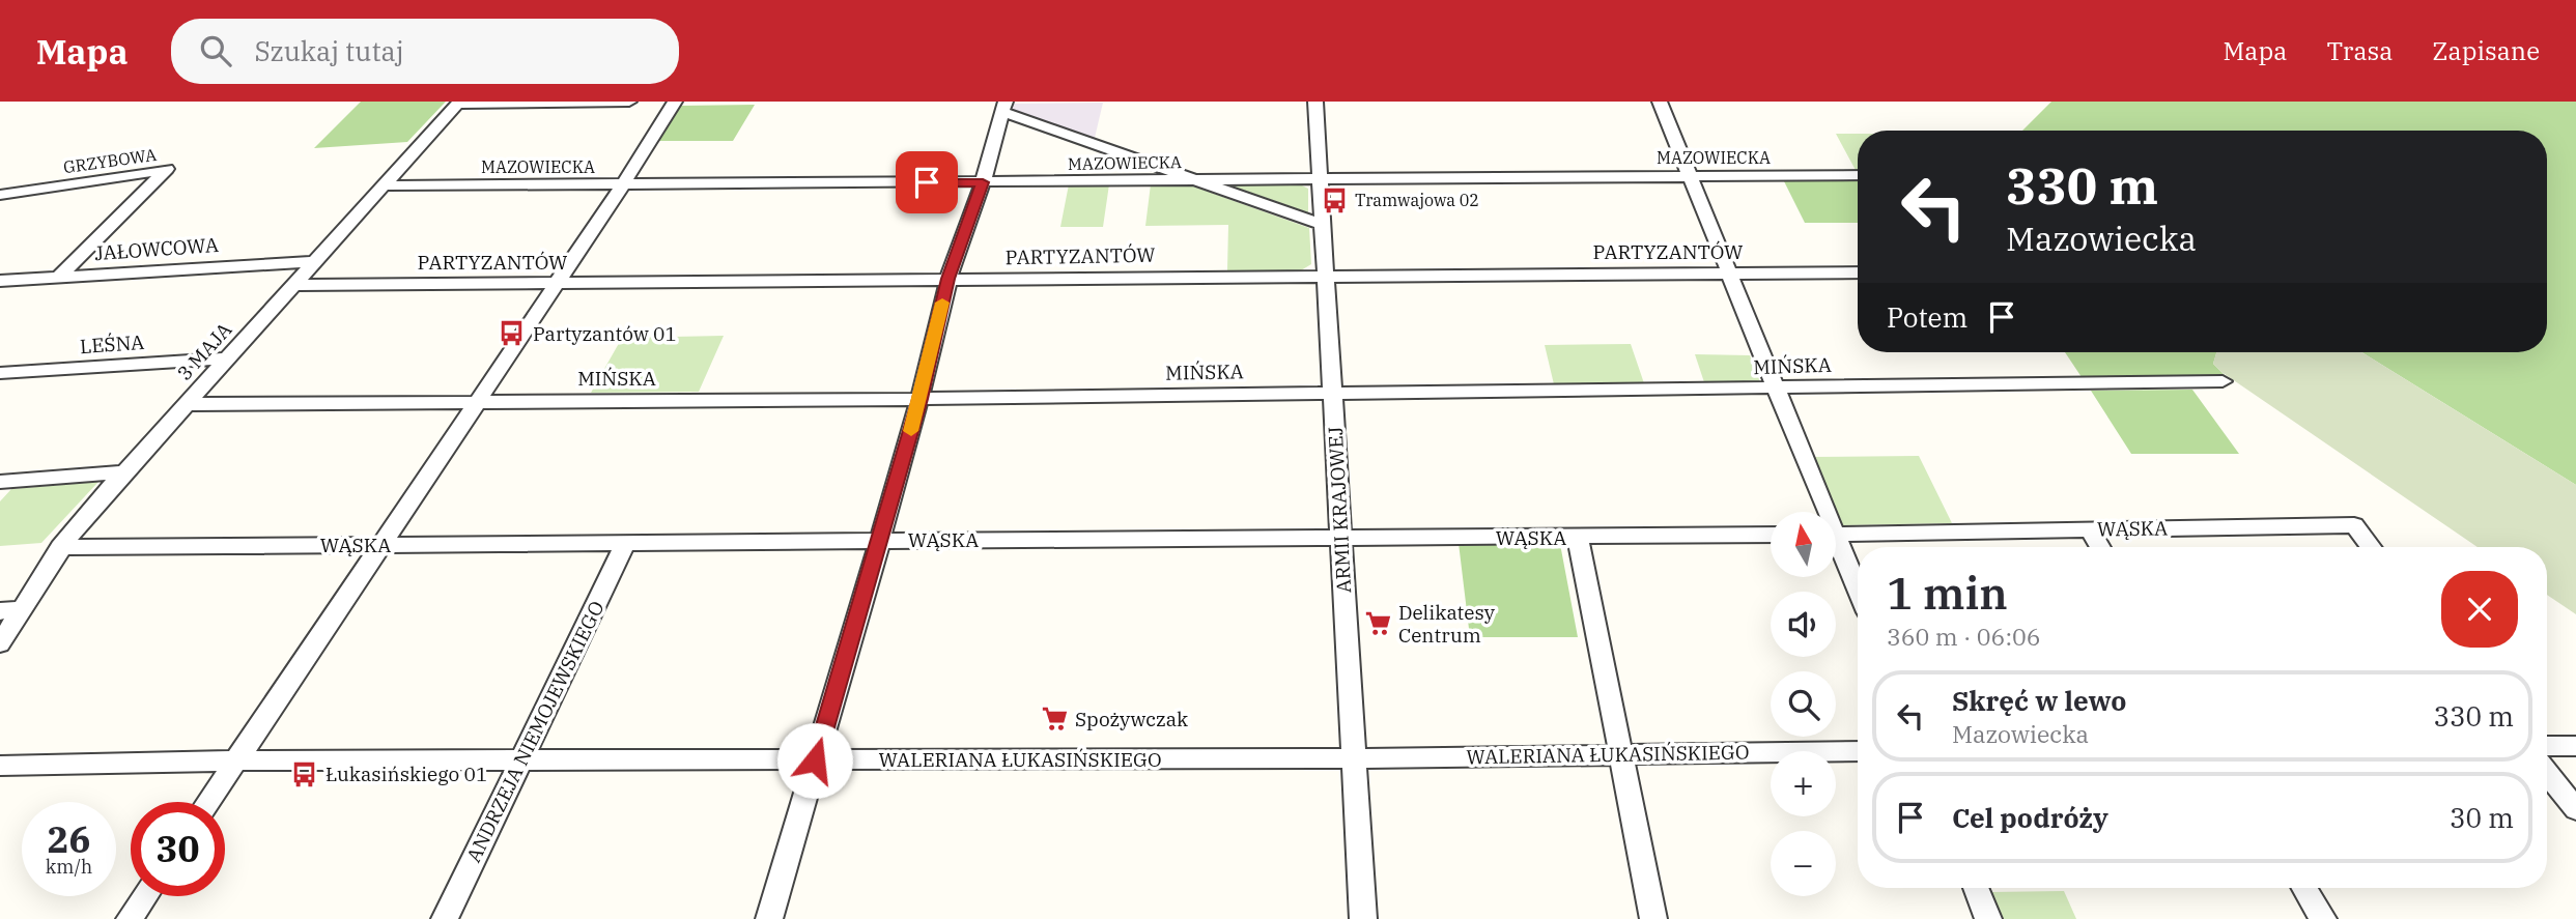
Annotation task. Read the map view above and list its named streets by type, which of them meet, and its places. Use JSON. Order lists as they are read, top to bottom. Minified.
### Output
{"streets":{"street":["MAZOWIECKA","GRZYBOWA","JAŁOWCOWA","PARTYZANTÓW","LEŚNA","3 MAJA","MIŃSKA","ARMII KRAJOWEJ","WĄSKA","ANDRZEJA NIEMOJEWSKIEGO","WALERIANA ŁUKASIŃSKIEGO"]},"crossings":[["MAZOWIECKA","3 MAJA"],["MAZOWIECKA","ARMII KRAJOWEJ"],["GRZYBOWA","JAŁOWCOWA"],["JAŁOWCOWA","3 MAJA"],["PARTYZANTÓW","3 MAJA"],["PARTYZANTÓW","ARMII KRAJOWEJ"],["LEŚNA","3 MAJA"],["3 MAJA","MIŃSKA"],["3 MAJA","WĄSKA"],["MIŃSKA","ARMII KRAJOWEJ"],["ARMII KRAJOWEJ","WĄSKA"],["ARMII KRAJOWEJ","WALERIANA ŁUKASIŃSKIEGO"],["WĄSKA","ANDRZEJA NIEMOJEWSKIEGO"],["ANDRZEJA NIEMOJEWSKIEGO","WALERIANA ŁUKASIŃSKIEGO"]],"places":{"bus stop":["Tramwajowa 02","Partyzantów 01","Łukasińskiego 01"],"supermarket":["Delikatesy Centrum","Spożywczak"]},"north":"top","page":{"header":"Mapa","search":"Szukaj tutaj","nav":["Mapa","Trasa","Zapisane"],"turn":["330 m","Mazowiecka"],"then":"Potem","map_buttons":["+","−"],"heading":["1 min","360 m · 06:06"],"list":[{"name":"Skręć w lewo","note":"Mazowiecka","value":"330 m"},{"name":"Cel podróży","value":"30 m"}],"speed":"26 km/h","limit":"30"}}
